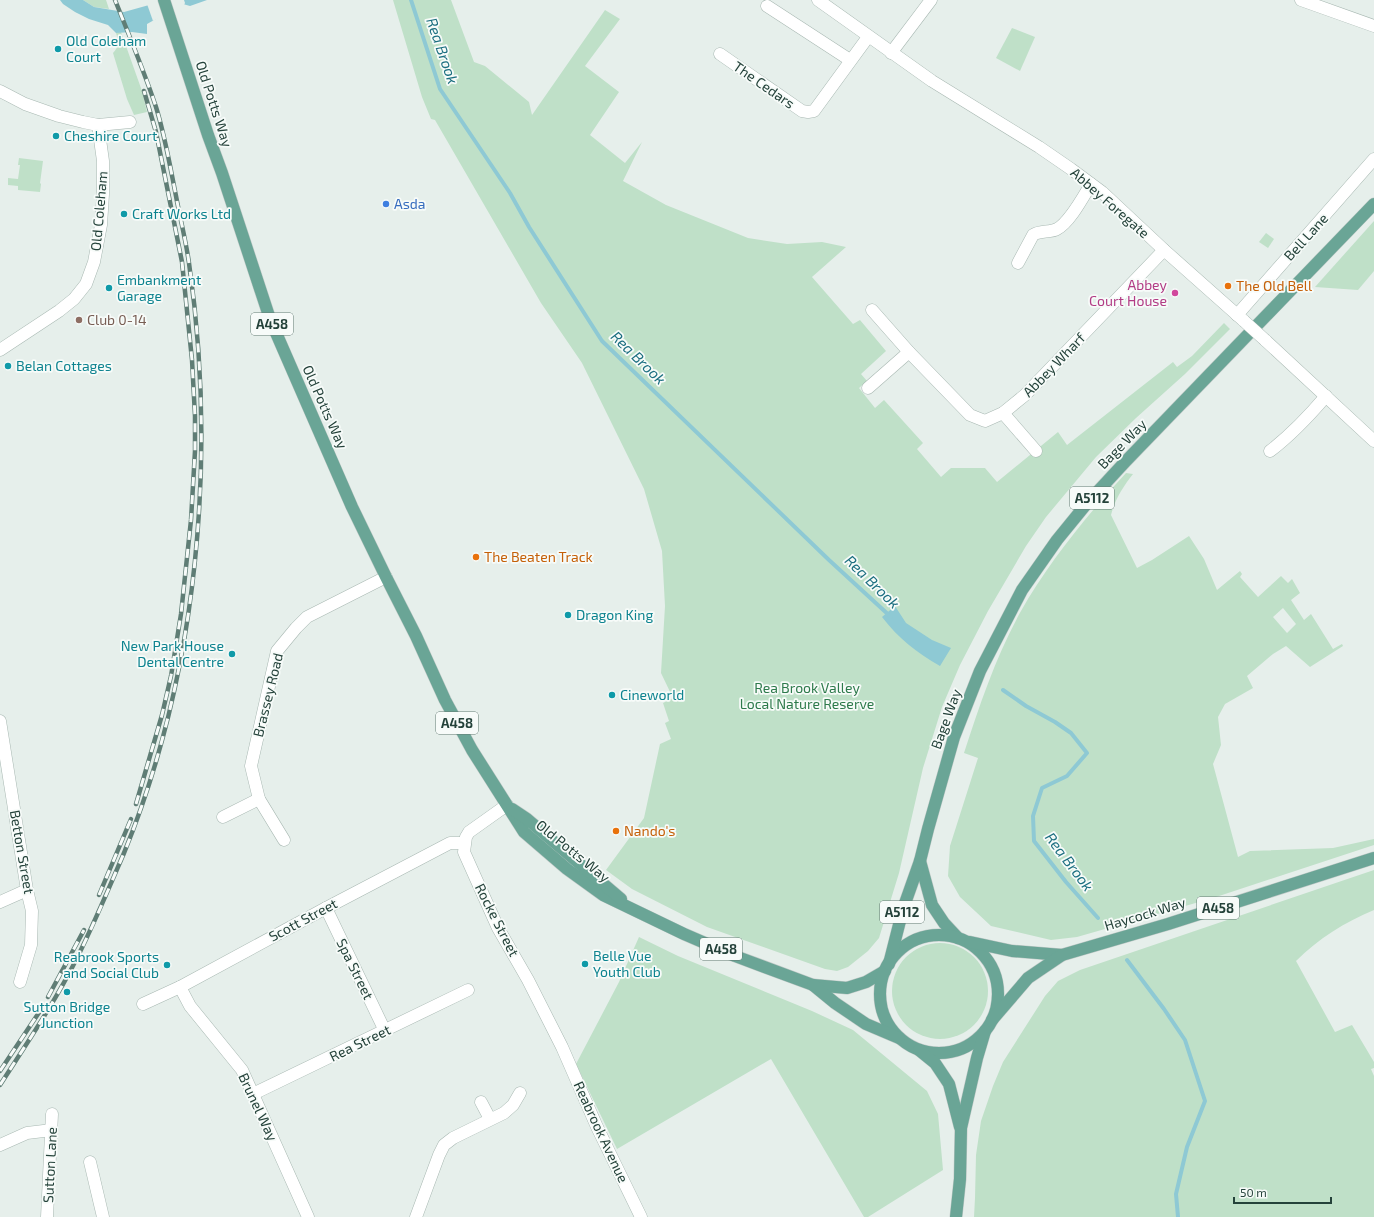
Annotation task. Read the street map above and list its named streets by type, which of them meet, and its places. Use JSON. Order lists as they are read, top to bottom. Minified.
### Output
{"streets":{"main road":["Old Potts Way","A458","Bage Way","A5112","Haycock Way"],"street":["The Cedars","Abbey Foregate","Old Coleham","Bell Lane","Abbey Wharf","Brassey Road","Betton Street","Scott Street","Rocke Street","Spa Street","Rea Street","Brunel Way","Reabrook Avenue","Sutton Lane"]},"crossings":[["The Cedars","Abbey Foregate"],["Old Potts Way","A458"],["Old Potts Way","Bage Way"],["Old Potts Way","Brassey Road"],["Old Potts Way","Haycock Way"],["Abbey Foregate","Bell Lane"],["Abbey Foregate","Abbey Wharf"],["A458","Bage Way"],["A458","Haycock Way"],["Bage Way","Haycock Way"],["Scott Street","Rocke Street"],["Scott Street","Spa Street"],["Scott Street","Brunel Way"],["Rocke Street","Reabrook Avenue"],["Spa Street","Rea Street"],["Rea Street","Brunel Way"]],"water":["Rea Brook"],"parks":["Rea Brook Valley Local Nature Reserve"],"places":["Old Coleham Court","Cheshire Court","Asda","Craft Works Ltd","The Old Bell","Embankment Garage","Abbey Court House","Club 0-14","Belan Cottages","The Beaten Track","Dragon King","New Park House Dental Centre","Cineworld","Nando's","Belle Vue Youth Club","Reabrook Sports and Social Club","Sutton Bridge Junction"],"scale_bar":"50 m"}
